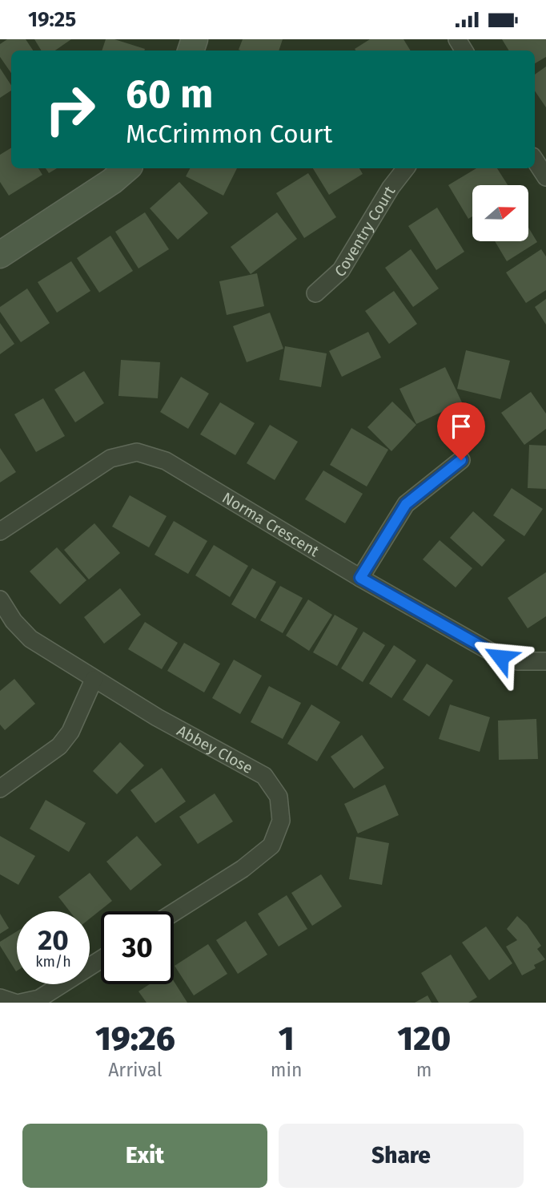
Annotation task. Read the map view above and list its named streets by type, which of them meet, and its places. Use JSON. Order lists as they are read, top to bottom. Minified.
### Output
{"streets":{"street":["Coventry Court","Norma Crescent","Abbey Close"]},"north":"right","page":{"status":"19:25","turn":["60 m","McCrimmon Court"],"speed":"20 km/h","limit":"30","eta":["19:26","Arrival","1","min","120","m"],"buttons":["Exit","Share"]}}
